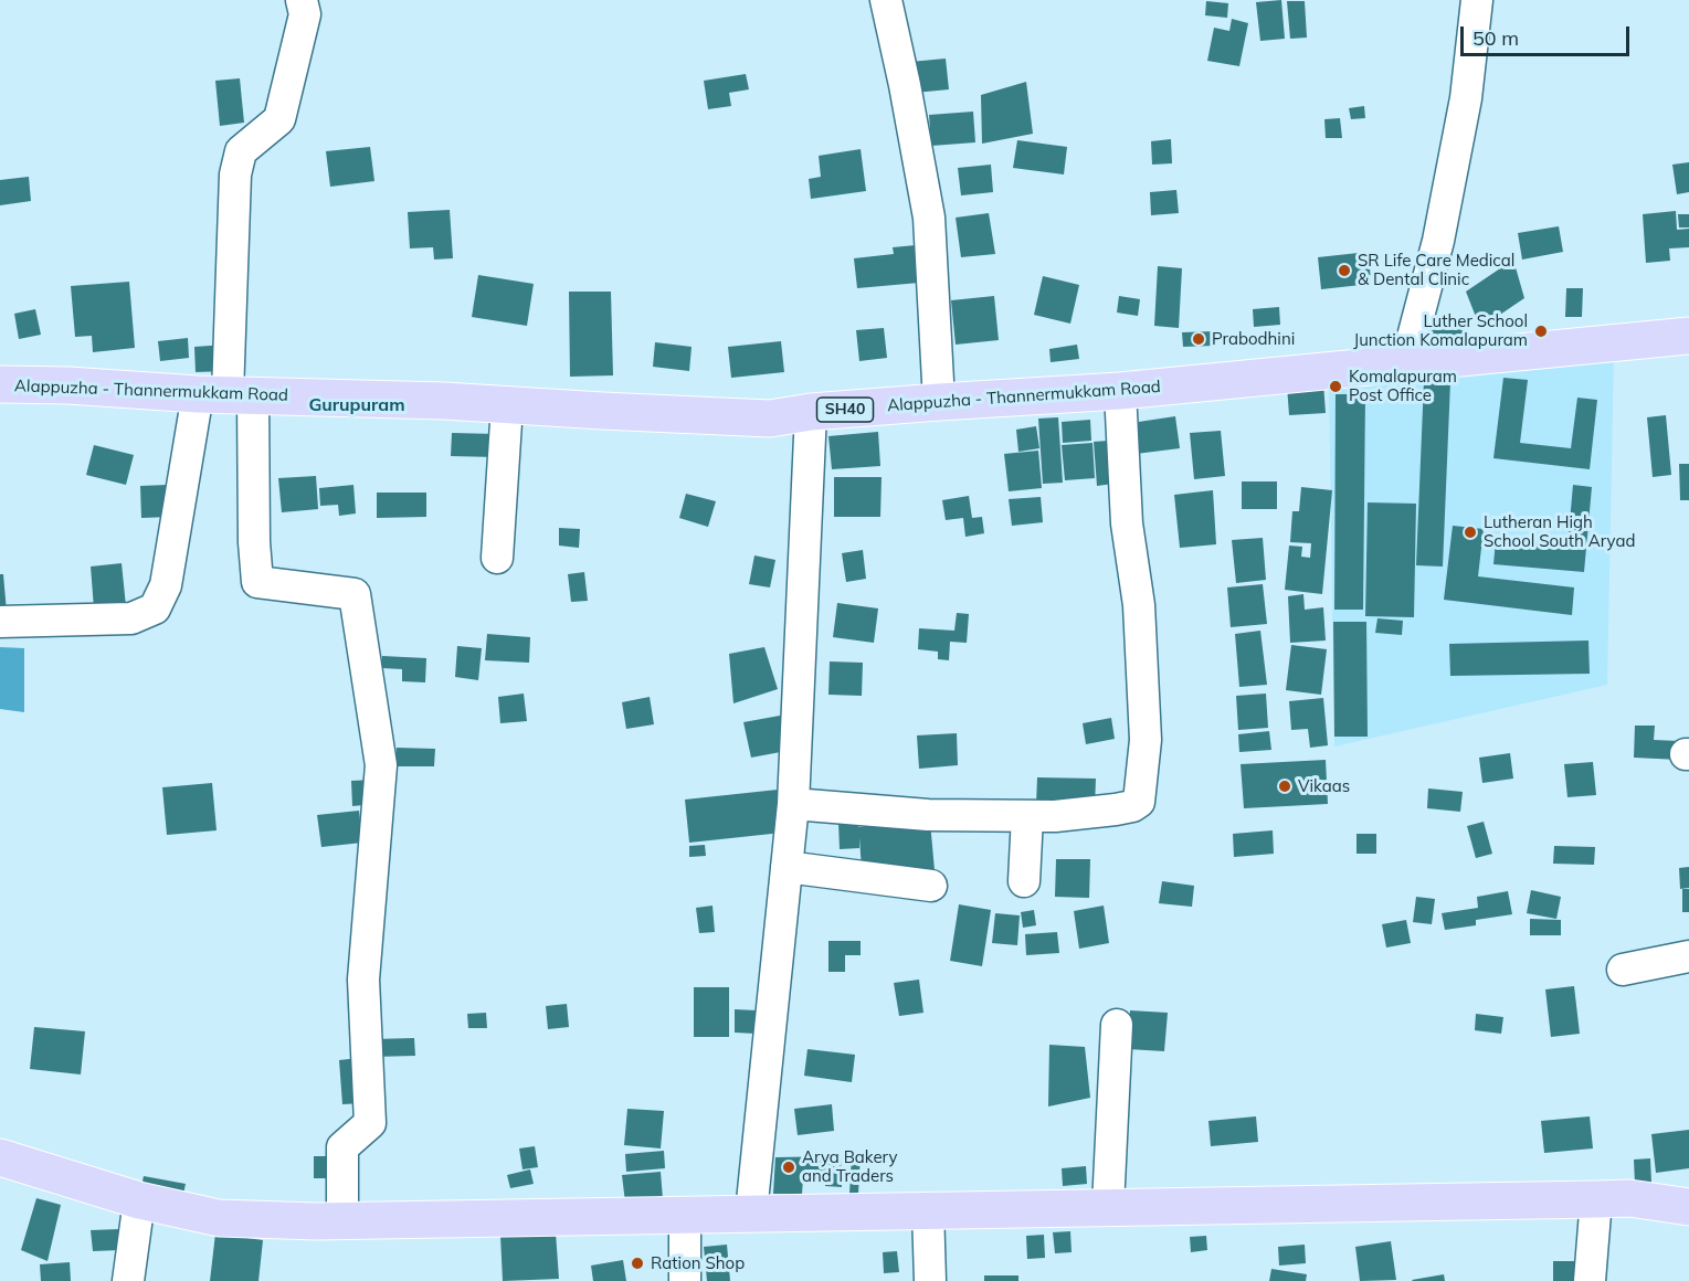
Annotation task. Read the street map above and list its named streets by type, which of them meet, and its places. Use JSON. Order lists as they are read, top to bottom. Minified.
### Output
{"streets":{"main road":["Alappuzha - Thannermukkam Road","SH40"]},"districts":["Gurupuram"],"places":["SR Life Care Medical & Dental Clinic","Luther School Junction Komalapuram","Prabodhini","Komalapuram Post Office","Lutheran High School South Aryad","Vikaas","Arya Bakery and Traders","Ration Shop"],"scale_bar":"50 m"}
